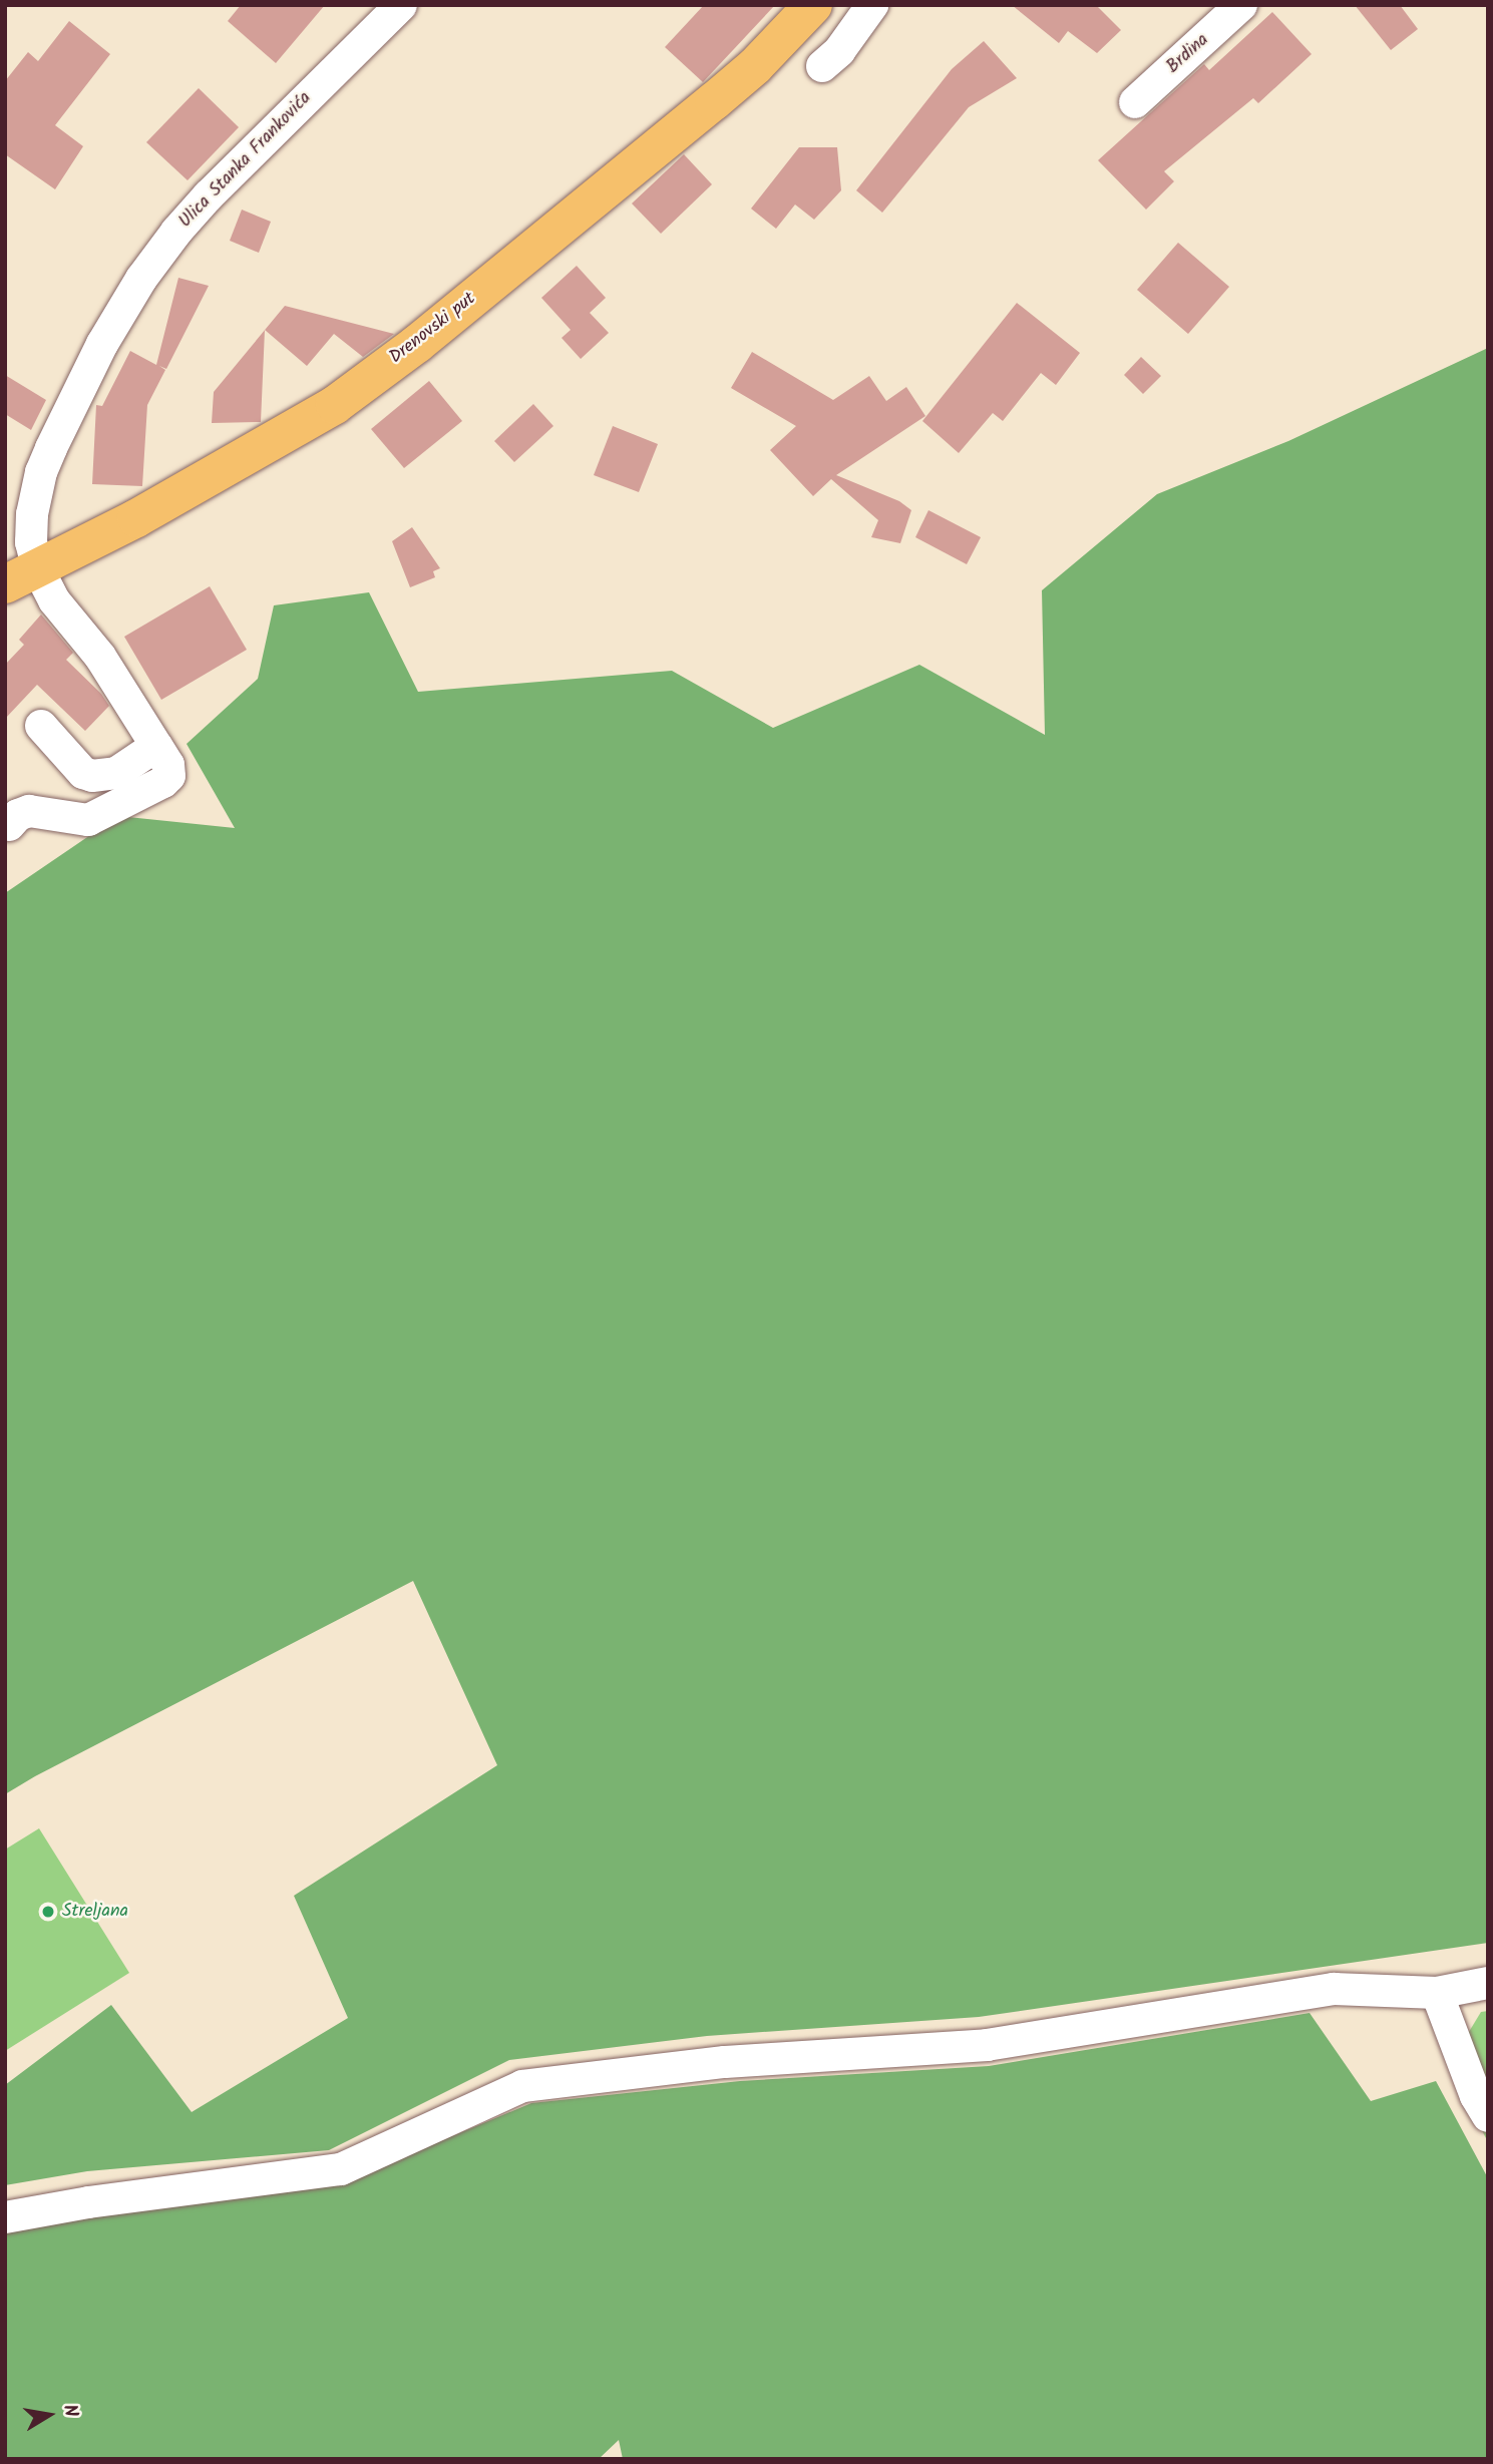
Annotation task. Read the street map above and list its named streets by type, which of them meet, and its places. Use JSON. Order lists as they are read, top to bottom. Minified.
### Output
{"streets":{"main road":["Drenovski put"],"street":["Brdina","Ulica Stanka Frankovića"]},"crossings":[["Ulica Stanka Frankovića","Drenovski put"]],"places":["Streljana"],"north":"right"}
